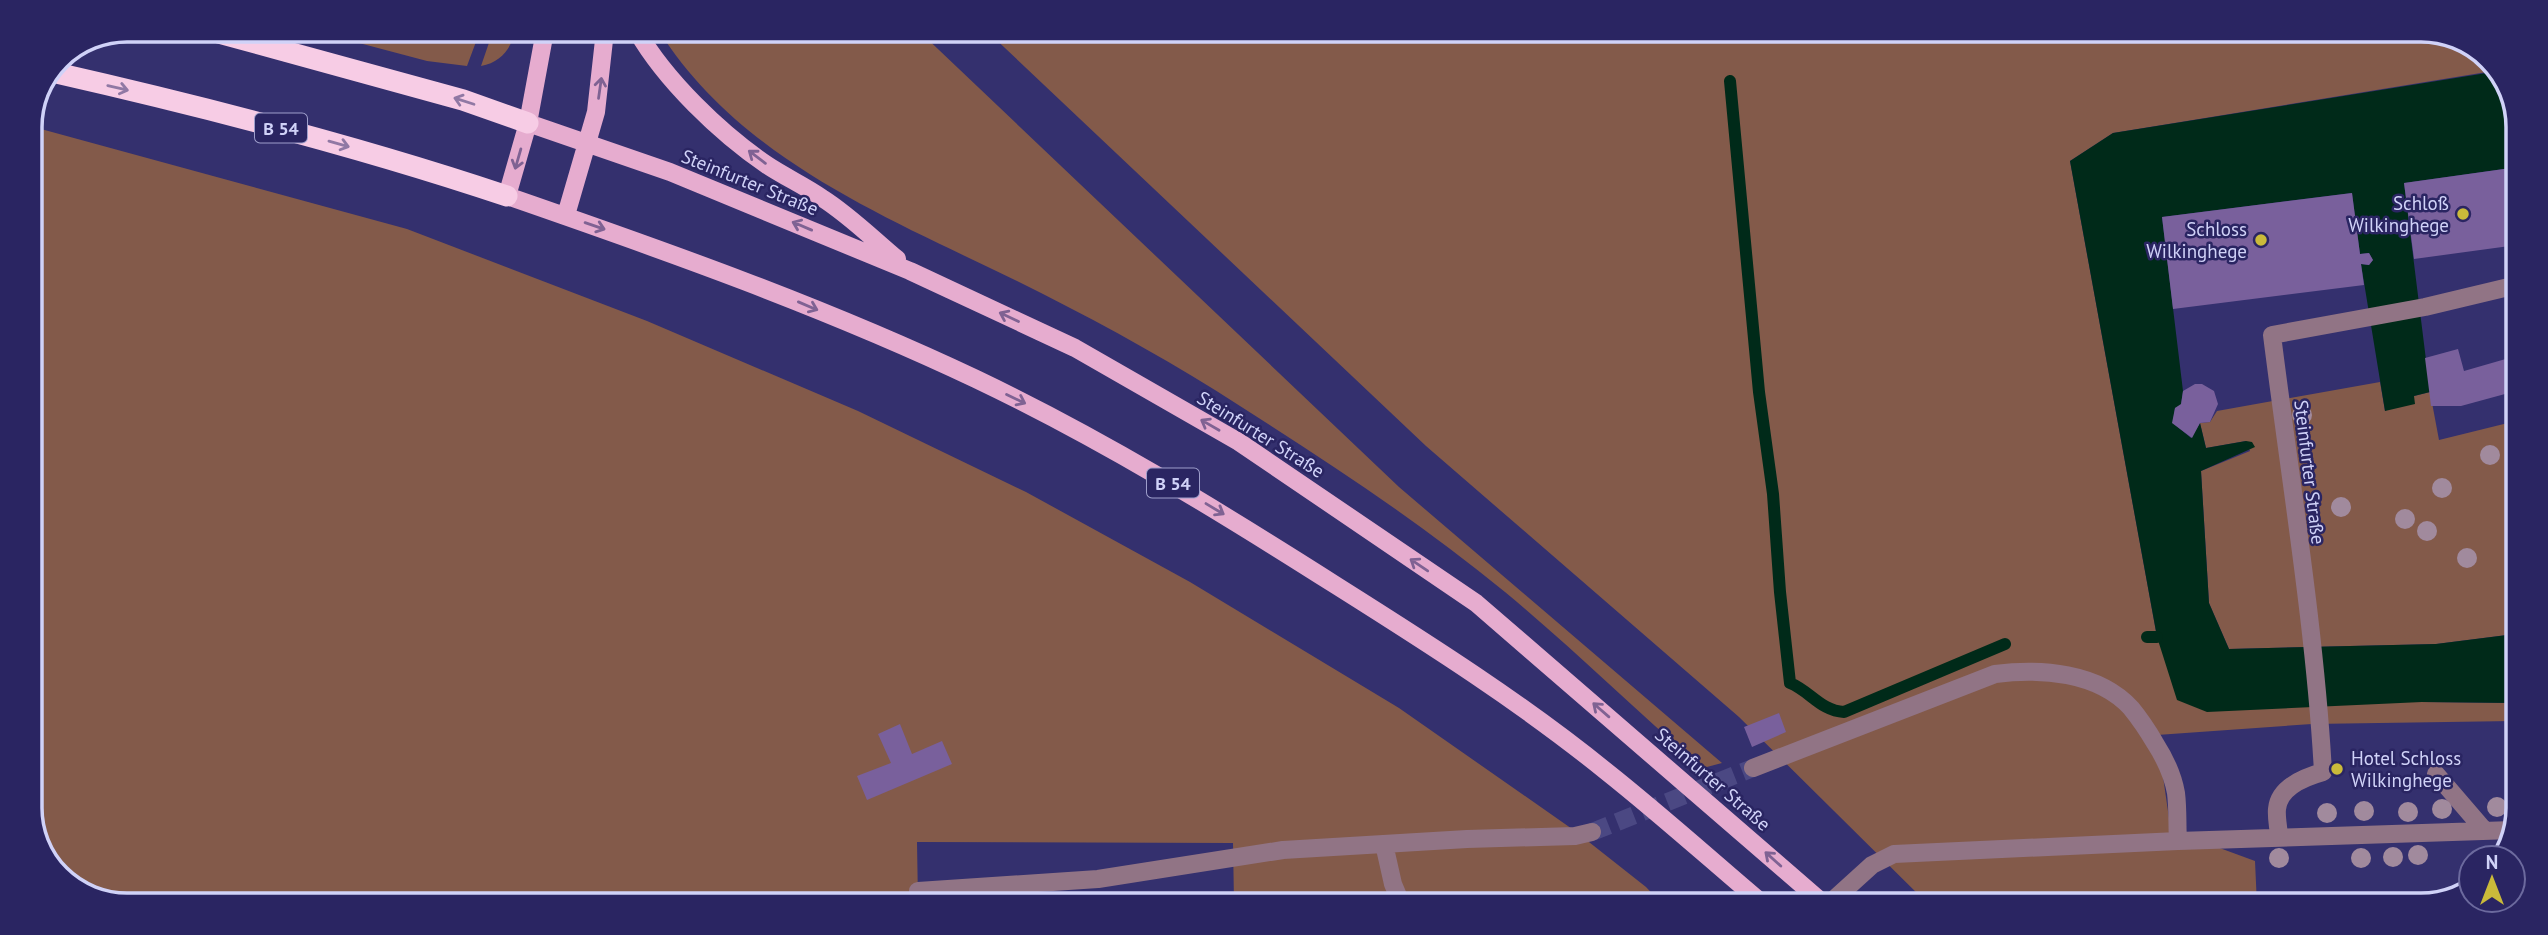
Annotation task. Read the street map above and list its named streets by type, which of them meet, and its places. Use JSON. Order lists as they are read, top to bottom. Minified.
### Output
{"streets":{"highway":["B 54"],"main road":["Steinfurter Straße"]},"places":["Schloß Wilkinghege","Schloss Wilkinghege","Hotel Schloss Wilkinghege"],"north":"top"}
